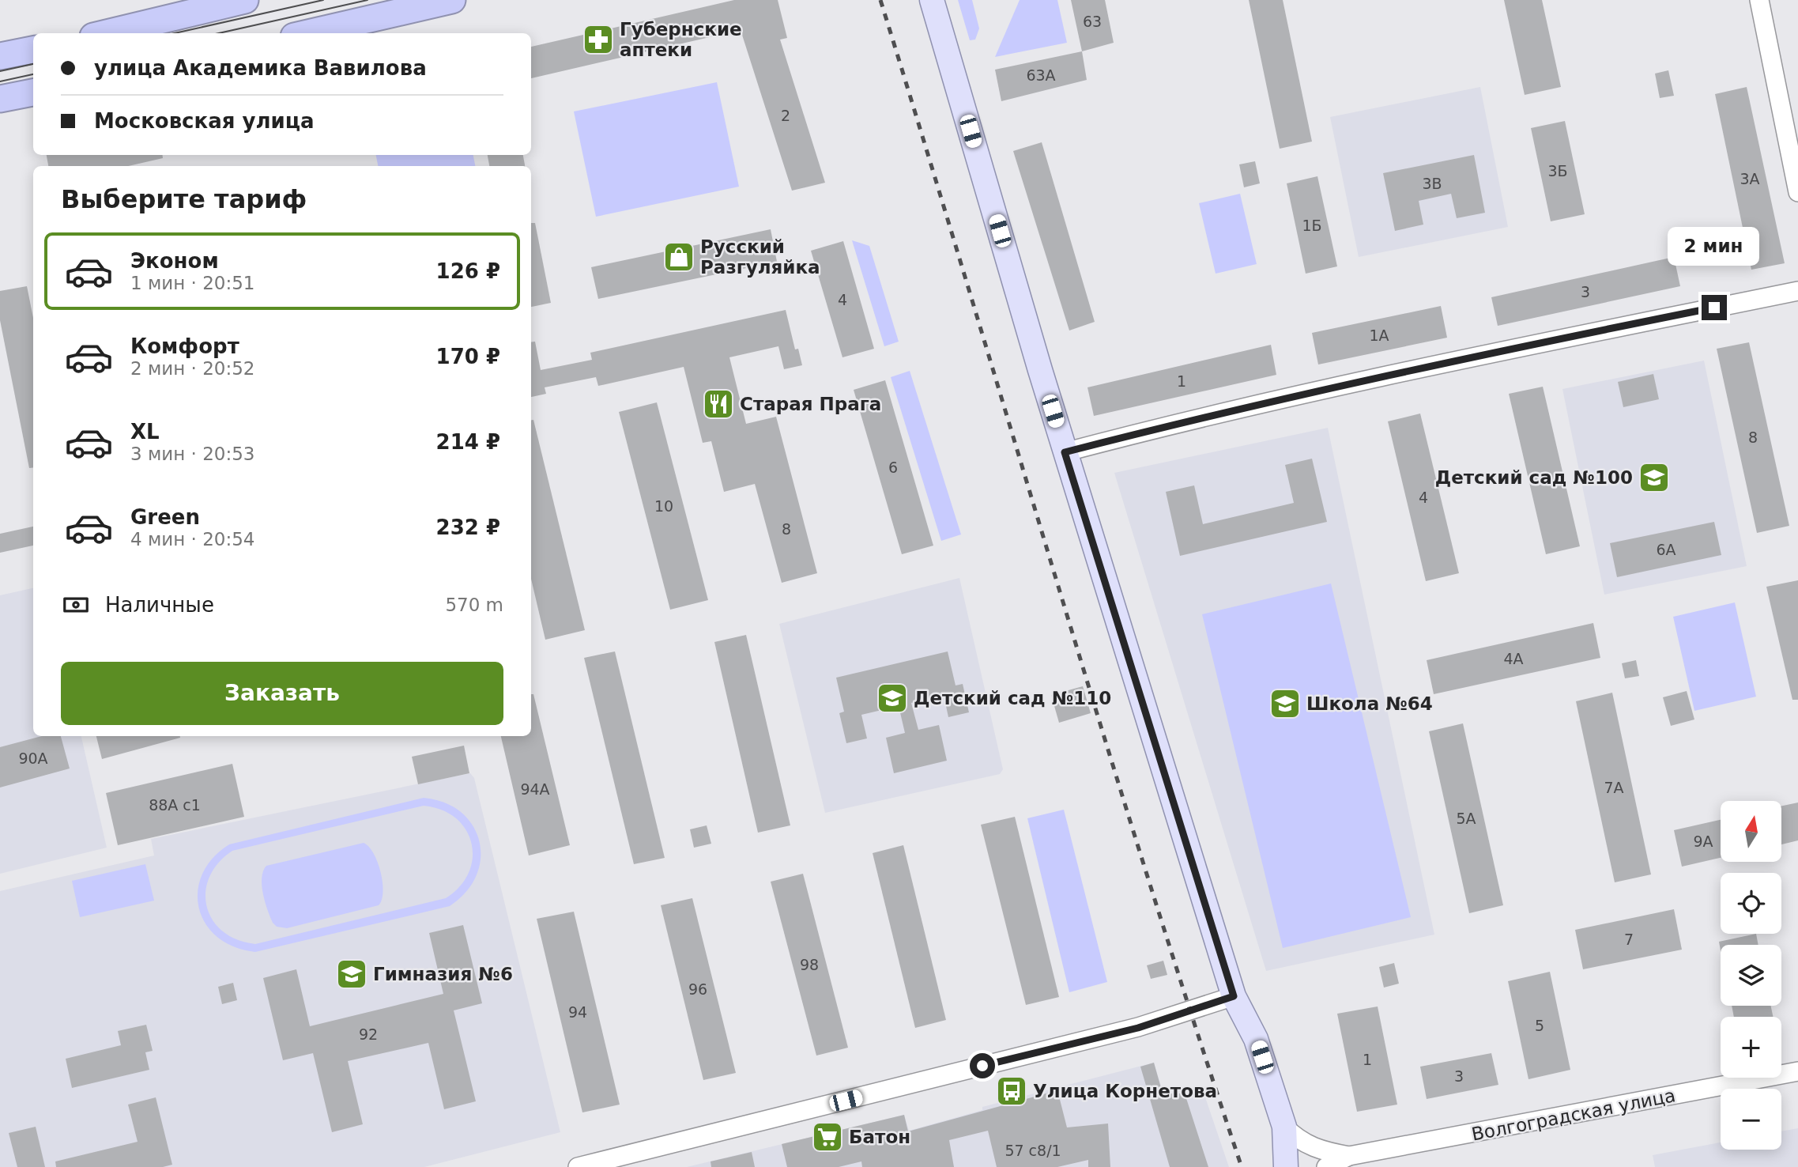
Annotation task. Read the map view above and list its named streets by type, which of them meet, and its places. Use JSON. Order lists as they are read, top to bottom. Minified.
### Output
{"streets":{"street":["Волгоградская улица"]},"places":{"pharmacy":["Губернские аптеки"],"shop":["Русский Разгуляйка"],"restaurant":["Старая Прага"],"school or university":["Детский сад №100","Детский сад №110","Школа №64","Гимназия №6"],"bus stop":["Улица Корнетова"],"supermarket":["Батон"]},"house_numbers":["63","63А","2","3Б","3А","3В","1Б","3","4","1А","1","8","6","4","10","8","6А","4А","90А","7А","94А","88А с1","5А","9А","7","98","96","94","5","92","1","3","57 с8/1"],"north":"top","page":{"banner":["улица Академика Вавилова","Московская улица"],"heading":"Выберите тариф","bubble":"2 мин","list":[{"name":"Эконом","note":"1 мин · 20:51","value":"126 ₽"},{"name":"Комфорт","note":"2 мин · 20:52","value":"170 ₽"},{"name":"XL","note":"3 мин · 20:53","value":"214 ₽"},{"name":"Green","note":"4 мин · 20:54","value":"232 ₽"}],"pay":["Наличные","570 m"],"buttons":"Заказать","map_buttons":["+","−"]}}
